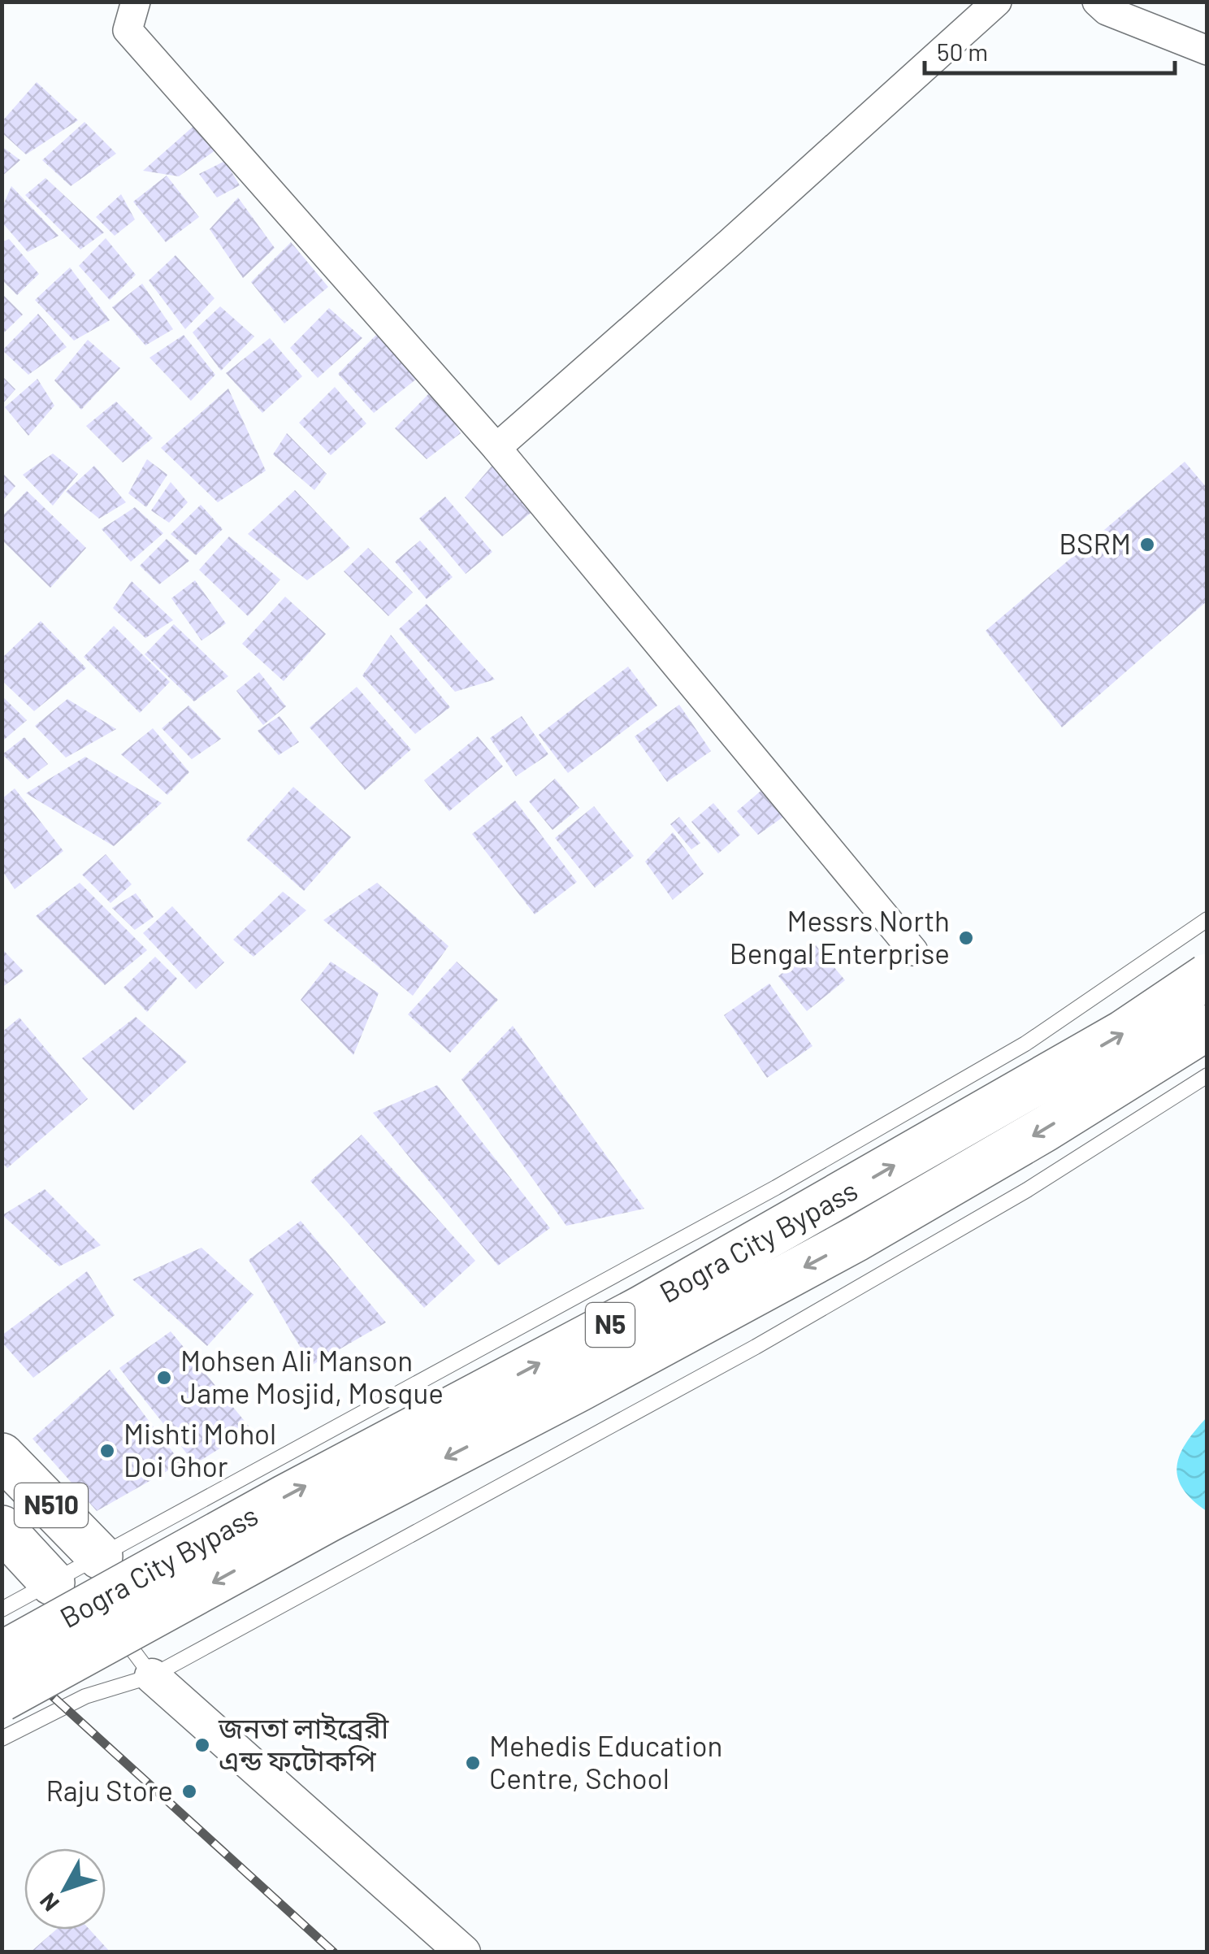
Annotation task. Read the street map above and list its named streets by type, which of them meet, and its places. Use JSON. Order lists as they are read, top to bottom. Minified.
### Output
{"streets":{"highway":["Bogra City Bypass","N5","N510"]},"places":["BSRM","Messrs North Bengal Enterprise","Mohsen Ali Manson Jame Mosjid, Mosque","Mishti Mohol Doi Ghor","জনতা লাইব্রেরী এন্ড ফটোকপি","Mehedis Education Centre, School","Raju Store"],"scale_bar":"50 m","north":"bottom left"}
